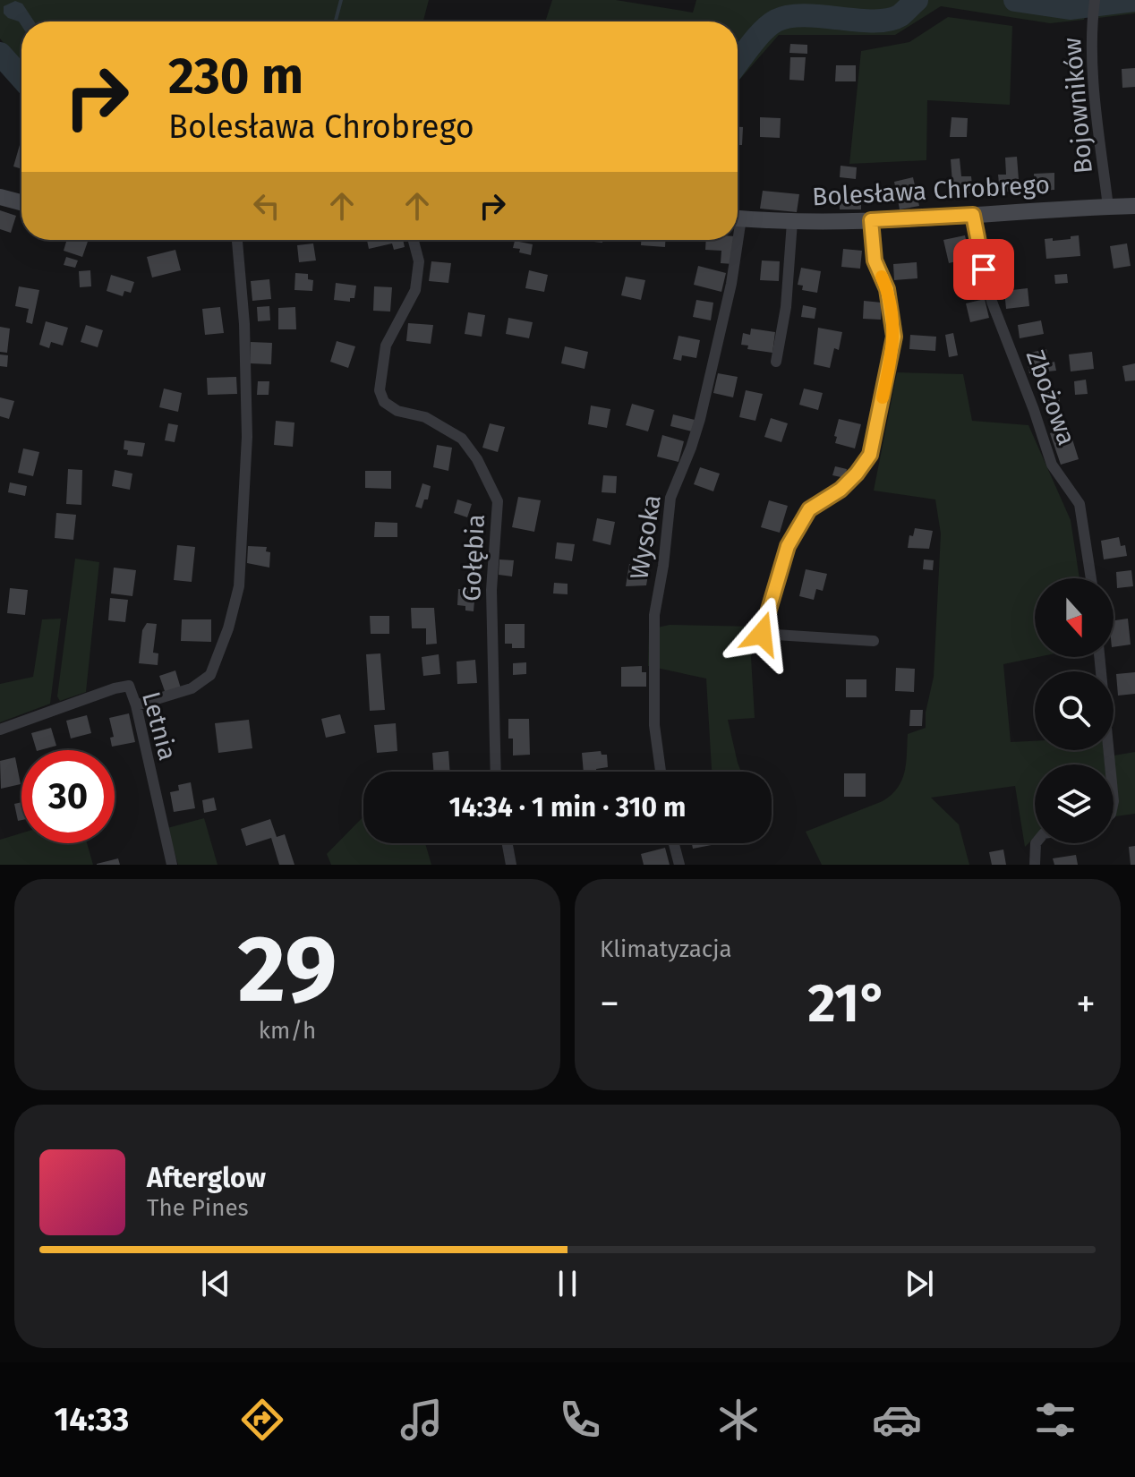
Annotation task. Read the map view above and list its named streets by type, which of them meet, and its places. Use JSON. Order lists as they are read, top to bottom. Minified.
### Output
{"streets":{"street":["Bojowników","Bolesława Chrobrego","Zbożowa","Wysoka","Gołębia","Letnia"]},"crossings":[["Bojowników","Bolesława Chrobrego"],["Bolesława Chrobrego","Zbożowa"]],"north":"bottom","page":{"turn":["230 m","Bolesława Chrobrego"],"limit":"30","trip":"14:34 · 1 min · 310 m","tile":[["29","km/h"],"Klimatyzacja"],"heat":["−","21°","+"],"song":["Afterglow","The Pines"],"tabs":"14:33"}}
